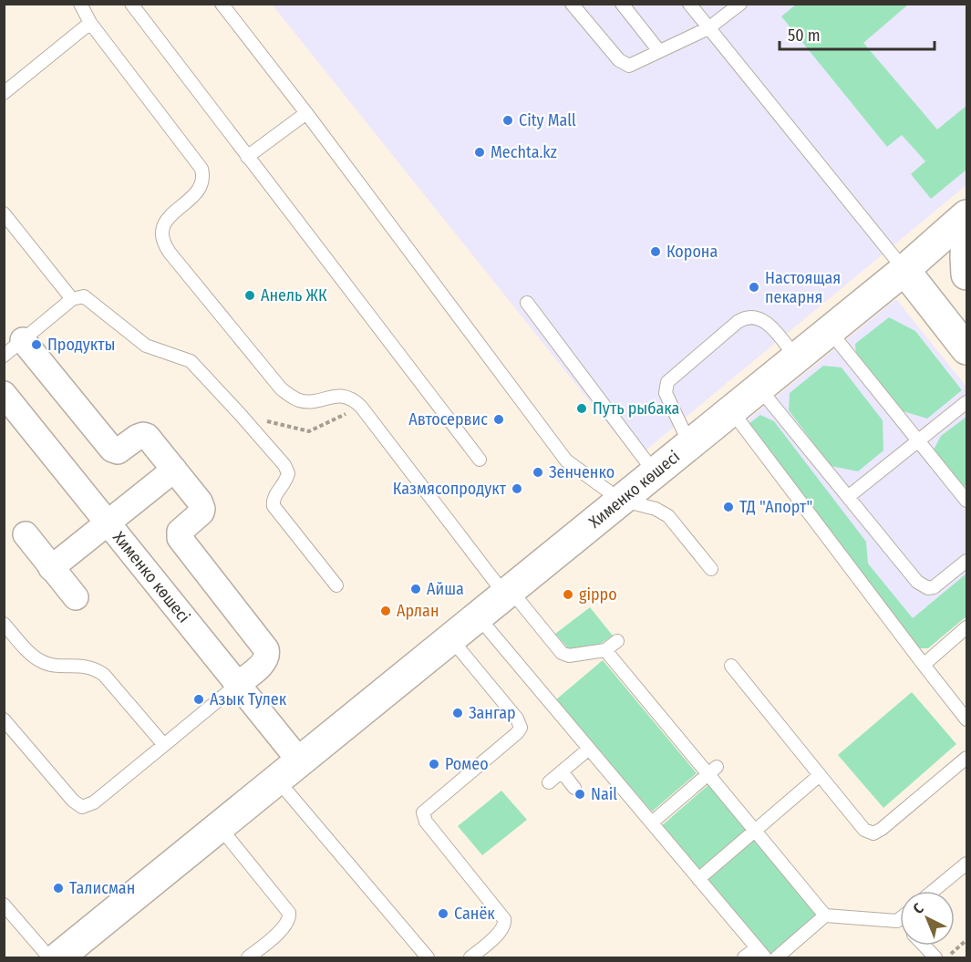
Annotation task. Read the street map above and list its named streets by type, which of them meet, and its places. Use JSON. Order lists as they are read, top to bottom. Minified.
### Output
{"streets":{"main road":["Хименко көшесі"]},"places":["City Mall","Mechta.kz","Корона","Настоящая пекарня","Анель ЖК","Продукты","Путь рыбака","Автосервис","Зенченко","Казмясопродукт","ТД \"Апорт\"","Айша","gippo","Арлан","Азык Тулек","Зангар","Ромео","Nail","Талисман","Санёк"],"scale_bar":"50 m","north":"top left"}
